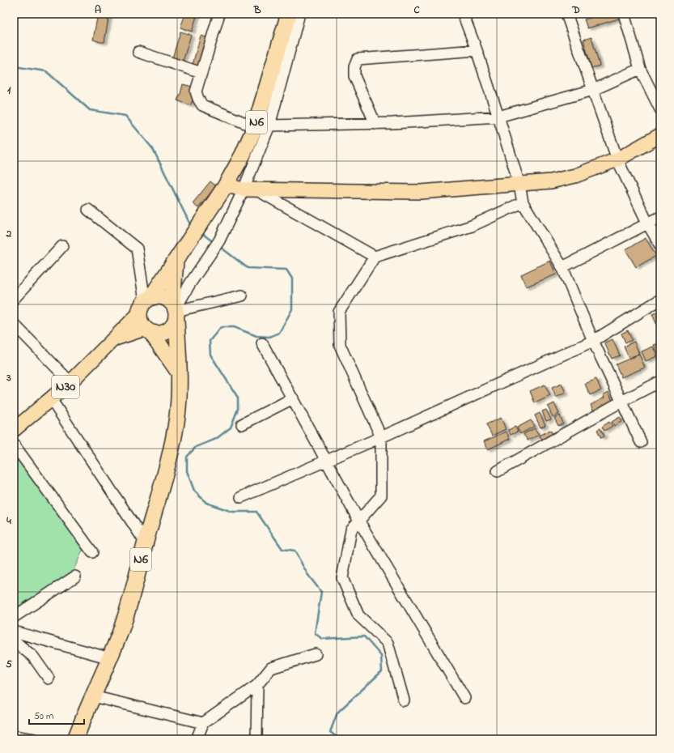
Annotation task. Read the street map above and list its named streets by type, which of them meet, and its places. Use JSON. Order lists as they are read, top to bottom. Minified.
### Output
{"streets":{"highway":["N6"],"main road":["N30"]},"crossings":[["N6","N30"]],"scale_bar":"50 m","grid":{"columns":["A","B","C","D"],"rows":["1","2","3","4","5"]}}
